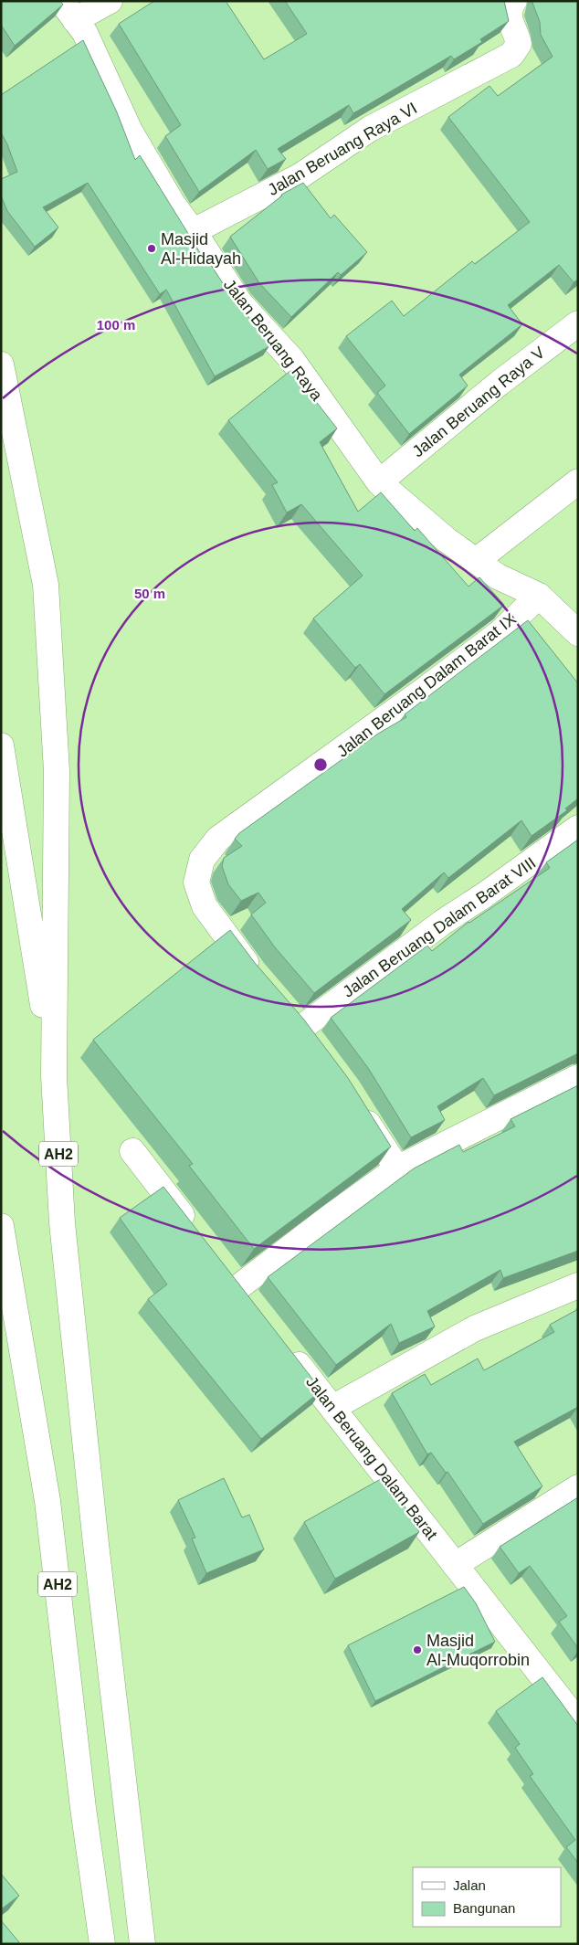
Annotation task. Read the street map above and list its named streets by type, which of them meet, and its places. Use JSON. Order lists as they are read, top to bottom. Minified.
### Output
{"streets":{"main road":["Jalan Beruang Raya VI","Jalan Beruang Raya","Jalan Beruang Raya V","Jalan Beruang Dalam Barat IX","Jalan Beruang Dalam Barat VIII","AH2","Jalan Beruang Dalam Barat"]},"crossings":[["Jalan Beruang Raya VI","Jalan Beruang Raya"],["Jalan Beruang Raya","Jalan Beruang Raya V"],["Jalan Beruang Raya","Jalan Beruang Dalam Barat IX"]],"places":["Masjid Al-Hidayah","Masjid Al-Muqorrobin"],"legend":["Jalan","Bangunan"],"rings":["100 m","50 m"]}
